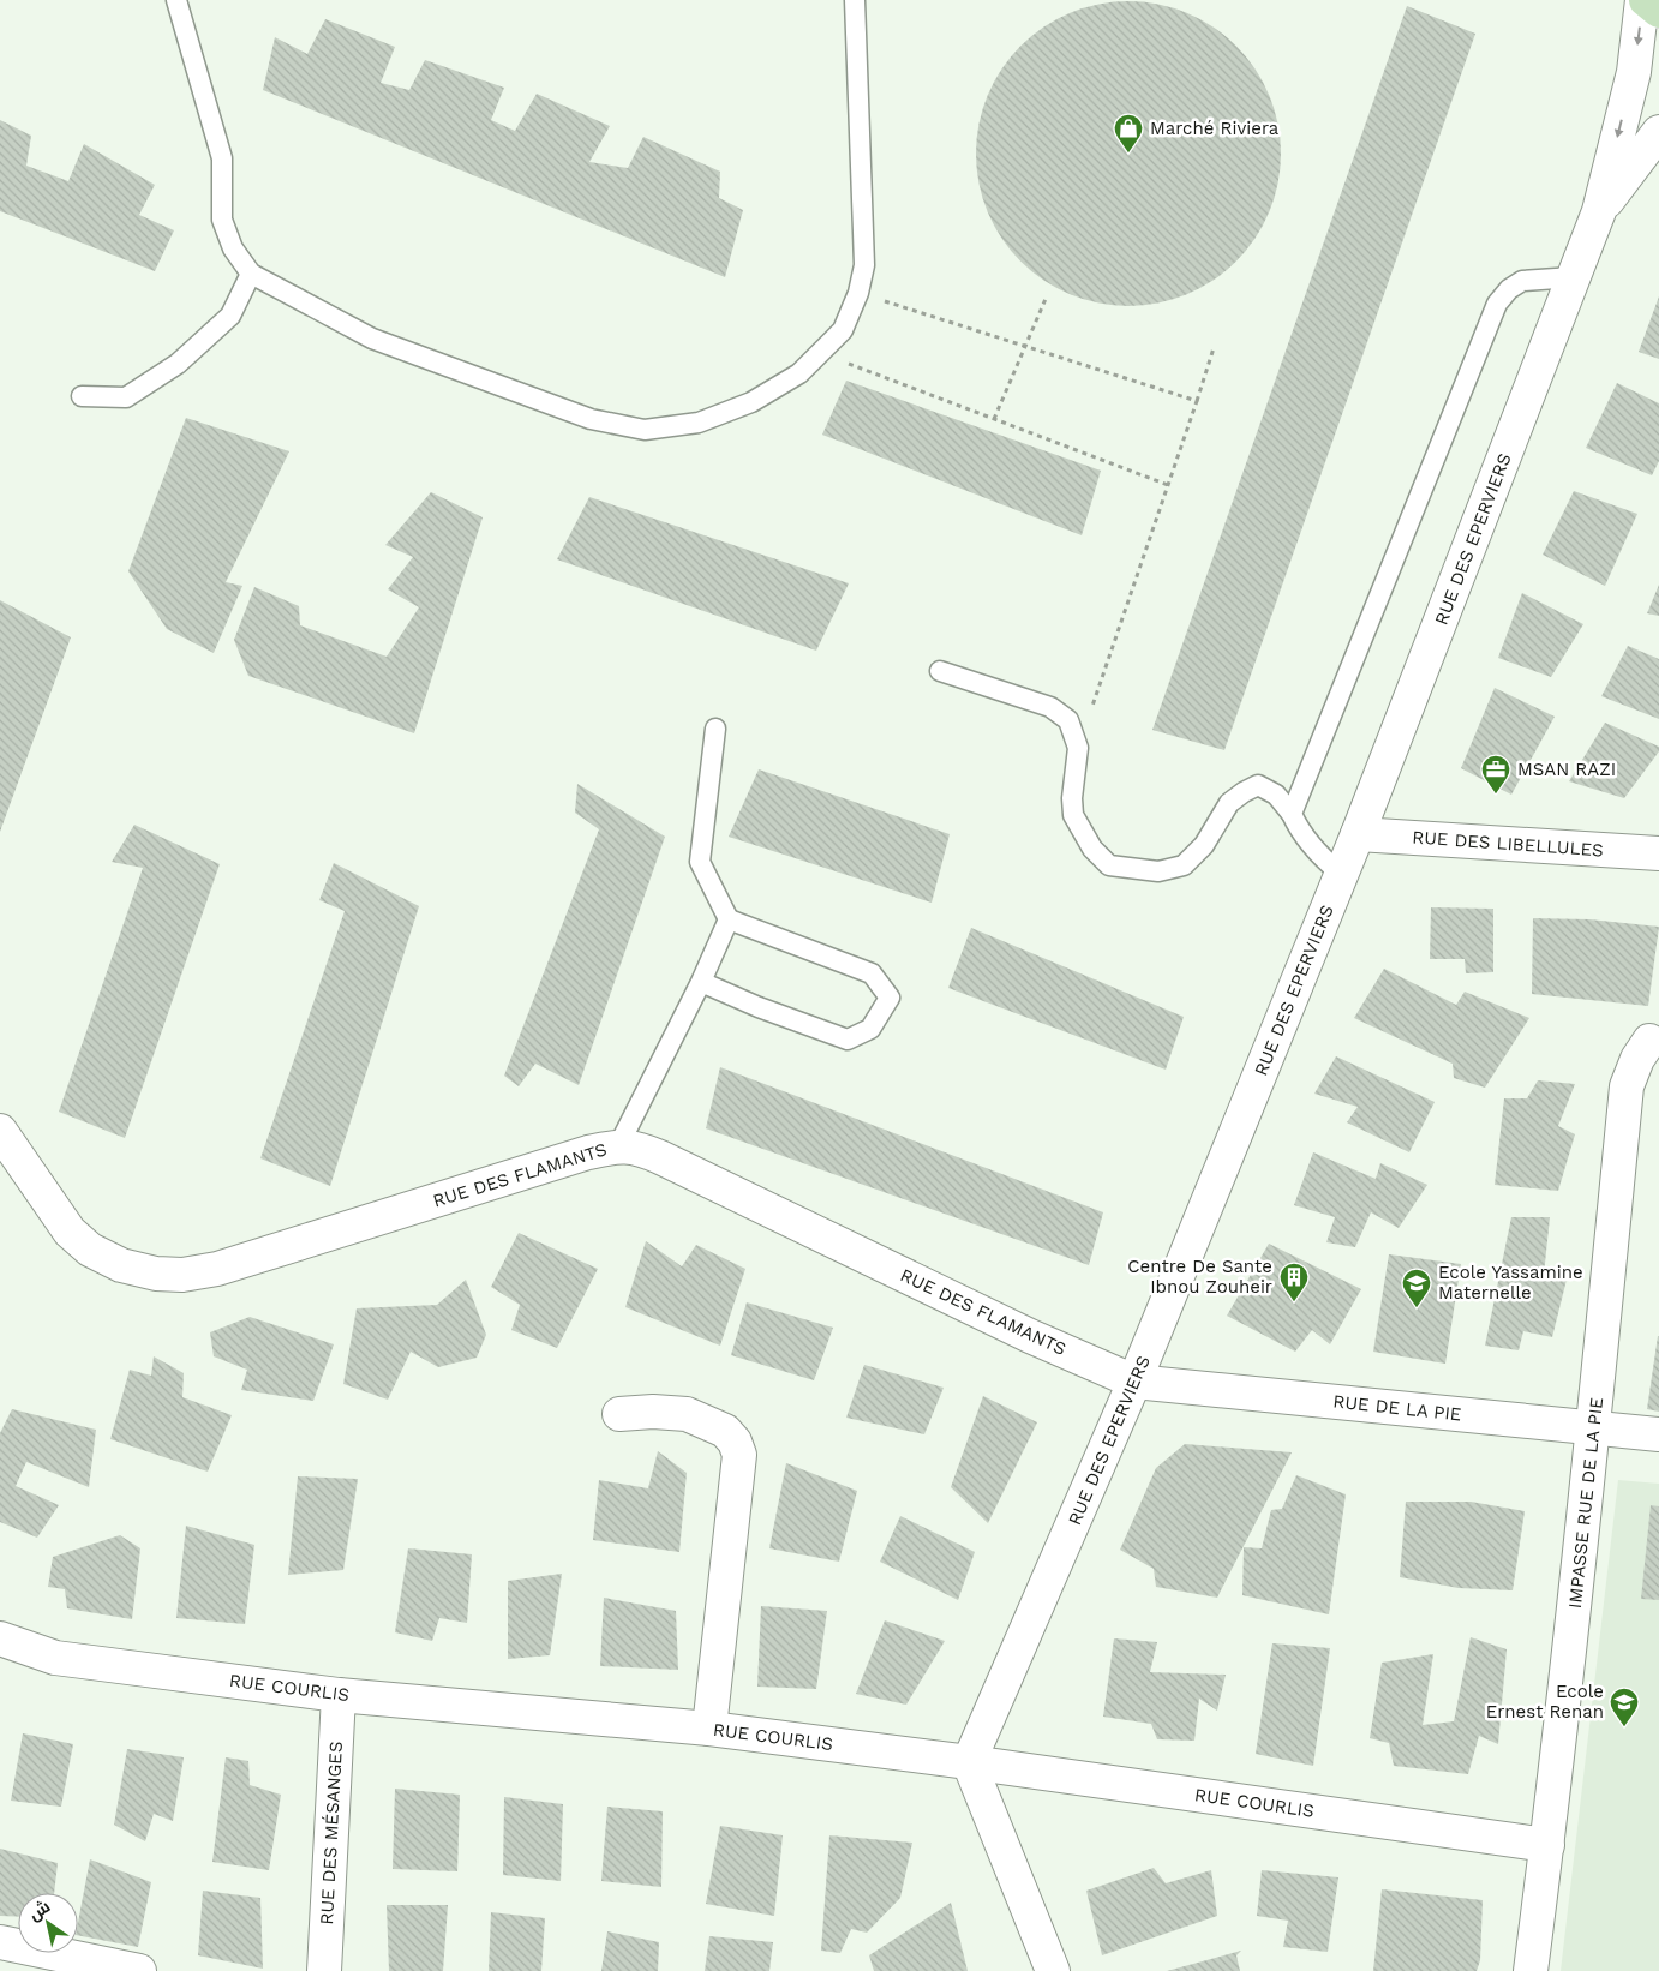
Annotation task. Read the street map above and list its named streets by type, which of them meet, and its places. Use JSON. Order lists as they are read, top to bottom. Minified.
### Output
{"streets":{"street":["RUE DES EPERVIERS","RUE DES LIBELLULES","RUE DES FLAMANTS","RUE DE LA PIE","IMPASSE RUE DE LA PIE","RUE COURLIS","RUE DES MÉSANGES"]},"crossings":[["RUE DES EPERVIERS","RUE DES LIBELLULES"],["RUE DES EPERVIERS","RUE DES FLAMANTS"],["RUE DES EPERVIERS","RUE DE LA PIE"],["RUE DES EPERVIERS","RUE COURLIS"],["RUE DES FLAMANTS","RUE DE LA PIE"],["RUE DE LA PIE","IMPASSE RUE DE LA PIE"],["IMPASSE RUE DE LA PIE","RUE COURLIS"],["RUE COURLIS","RUE DES MÉSANGES"]],"places":{"shop":["Marché Riviera"],"office":["MSAN RAZI"],"building":["Centre De Sante Ibnou Zouheir"],"school or university":["Ecole Yassamine Maternelle","Ecole Ernest Renan"]},"north":"top left"}
